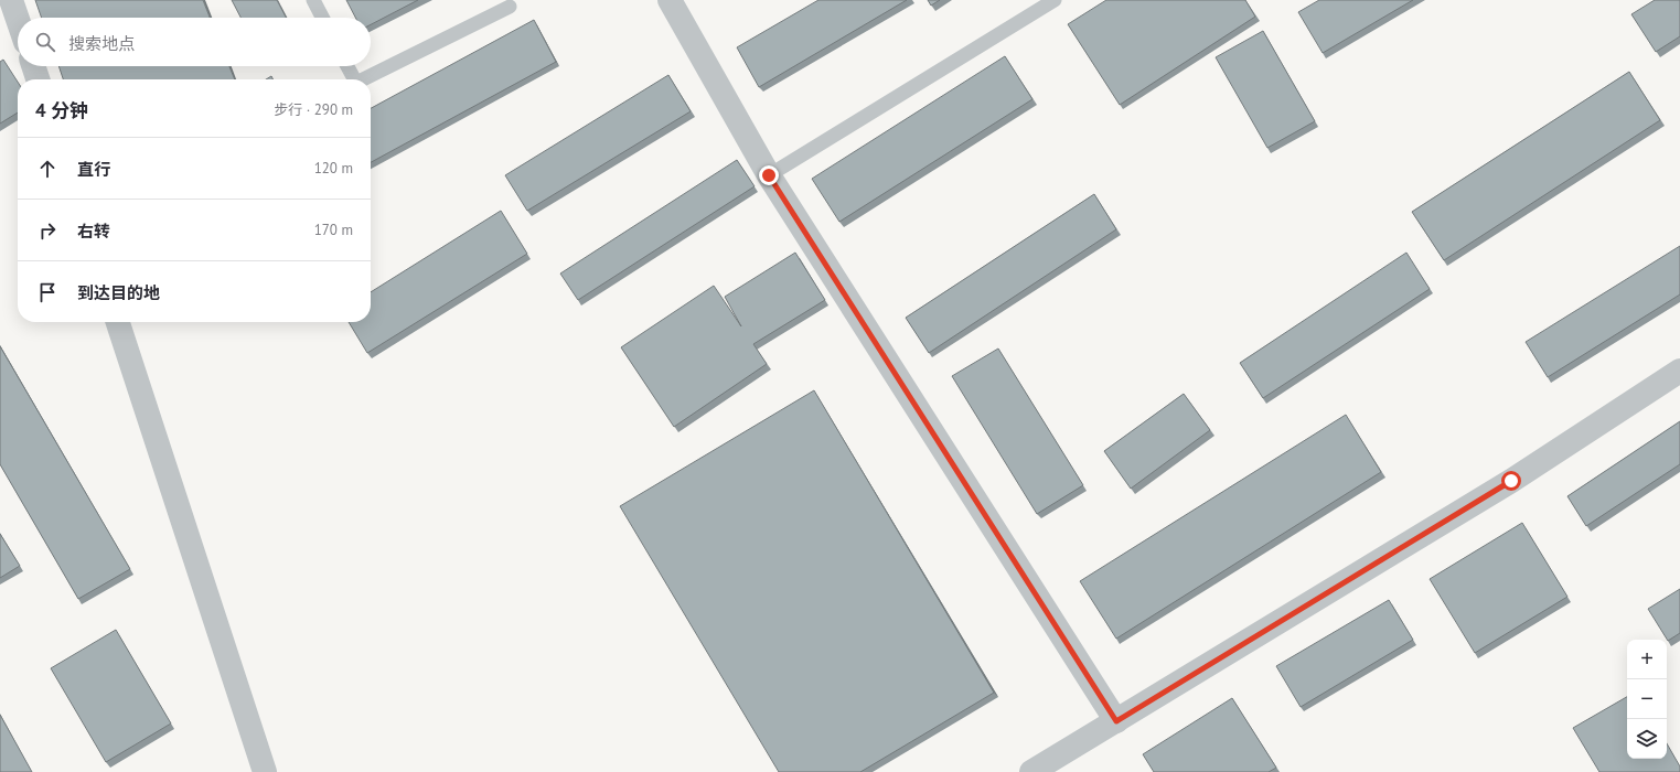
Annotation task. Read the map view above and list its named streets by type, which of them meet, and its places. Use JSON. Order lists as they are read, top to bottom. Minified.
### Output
{"page":{"search":"搜索地点","heading":["4 分钟","步行 · 290 m"],"list":[["直行","120 m"],["右转","170 m"],"到达目的地"],"map_buttons":["+","−"]}}
